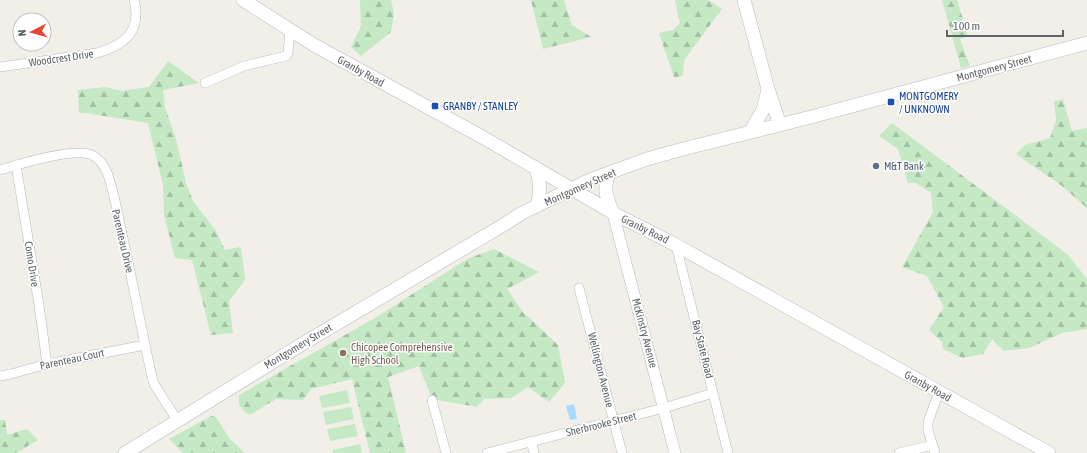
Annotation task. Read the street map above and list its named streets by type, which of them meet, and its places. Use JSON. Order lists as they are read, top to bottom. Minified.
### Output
{"streets":{"main road":["Montgomery Street","Granby Road"],"street":["Woodcrest Drive","Parenteau Drive","Como Drive","McKinstry Avenue","Bay State Road","Parenteau Court","Wellington Avenue","Sherbrooke Street"]},"crossings":[["Montgomery Street","Granby Road"],["Montgomery Street","Parenteau Drive"],["Granby Road","McKinstry Avenue"],["Granby Road","Bay State Road"],["Parenteau Drive","Como Drive"],["Parenteau Drive","Parenteau Court"],["Como Drive","Parenteau Court"],["McKinstry Avenue","Sherbrooke Street"],["Bay State Road","Sherbrooke Street"],["Wellington Avenue","Sherbrooke Street"]],"places":{"transit":["MONTGOMERY / UNKNOWN","GRANBY / STANLEY"],"other":["M&T Bank","Chicopee Comprehensive High School"]},"scale_bar":"100 m","north":"left"}
